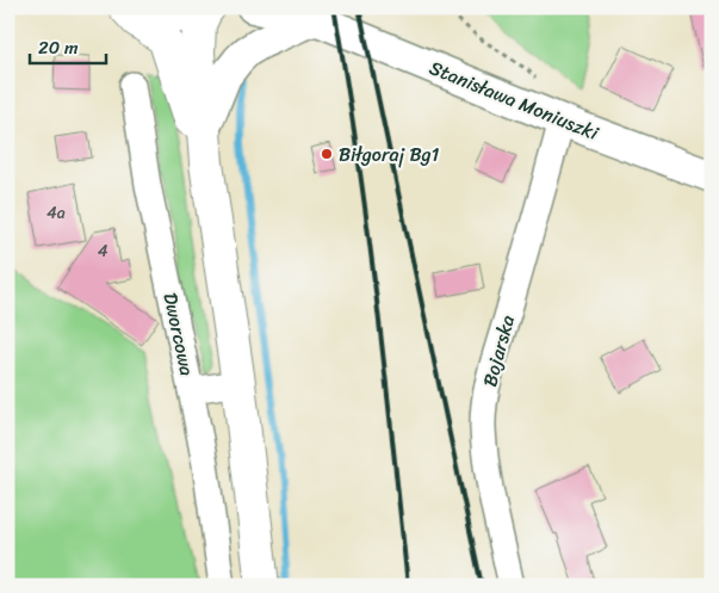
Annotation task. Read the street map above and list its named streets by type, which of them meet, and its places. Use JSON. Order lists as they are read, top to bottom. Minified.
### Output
{"streets":{"street":["Stanisława Moniuszki","Dworcowa","Bojarska"]},"crossings":[["Stanisława Moniuszki","Bojarska"]],"places":["Biłgoraj Bg1"],"house_numbers":["4a","4"],"scale_bar":"20 m"}
